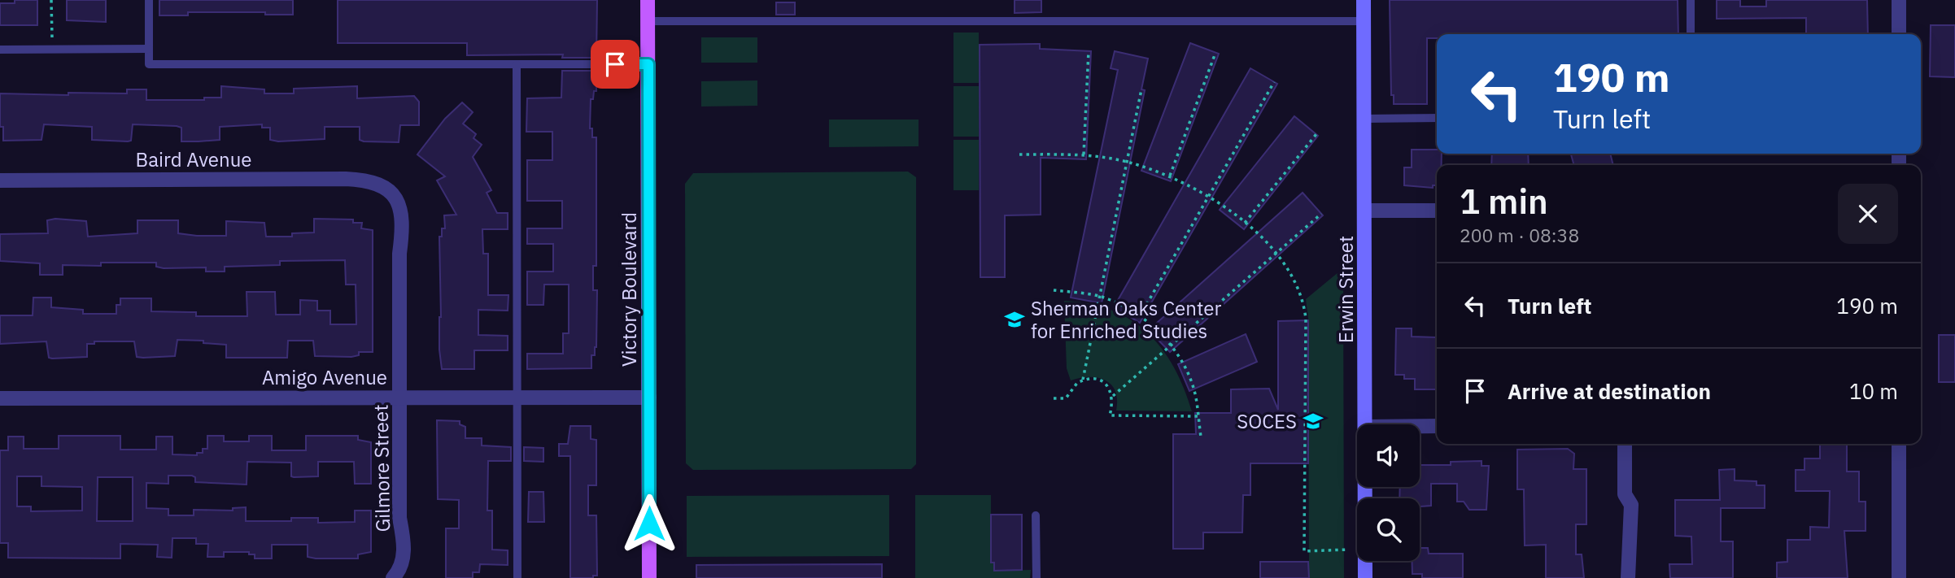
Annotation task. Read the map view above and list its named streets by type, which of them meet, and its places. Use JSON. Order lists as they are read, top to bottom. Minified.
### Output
{"streets":{"main road":["Victory Boulevard"],"street":["Baird Avenue","Erwin Street","Amigo Avenue","Gilmore Street"]},"crossings":[["Baird Avenue","Gilmore Street"],["Victory Boulevard","Amigo Avenue"],["Amigo Avenue","Gilmore Street"]],"places":{"school or university":["Sherman Oaks Center for Enriched Studies","SOCES"]},"page":{"turn":["190 m","Turn left"],"heading":["1 min","200 m · 08:38"],"list":[{"name":"Turn left","value":"190 m"},{"name":"Arrive at destination","value":"10 m"}]}}
